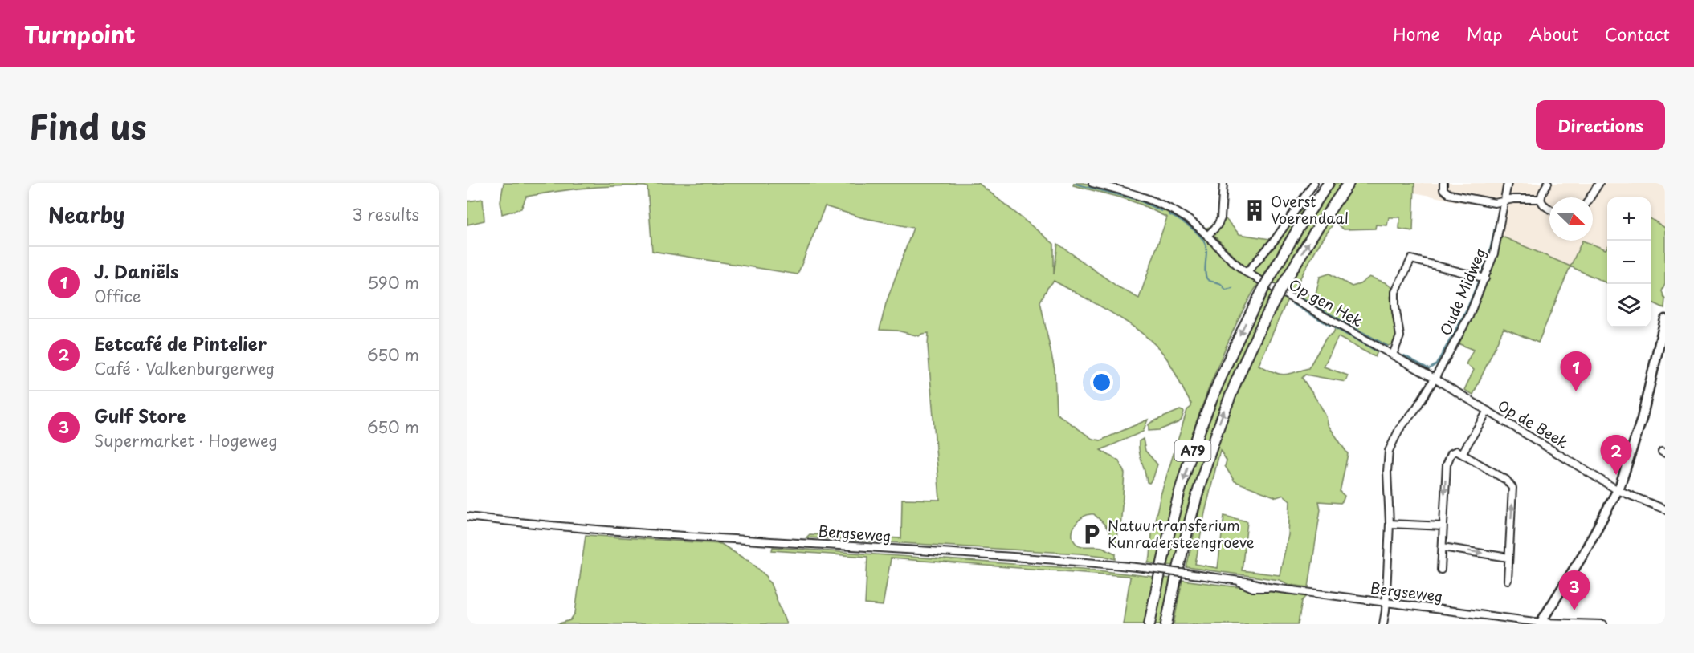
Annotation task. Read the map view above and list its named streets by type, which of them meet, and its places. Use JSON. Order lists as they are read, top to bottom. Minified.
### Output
{"streets":{"highway":["A79"],"street":["Oude Midweg","Op gen Hek","Op de Beek","Bergseweg"]},"crossings":[["Oude Midweg","Op gen Hek"],["Oude Midweg","Op de Beek"],["Oude Midweg","Bergseweg"],["Op gen Hek","Op de Beek"]],"places":{"building":["Overst Voerendaal"],"parking":["Natuurtransferium Kunradersteengroeve"]},"north":"bottom right","page":{"header":"Turnpoint","nav":["Home","Map","About","Contact"],"title":"Find us","buttons":"Directions","heading":["Nearby","3 results"],"map_buttons":["+","−"],"list":[{"mark":"1","name":"J. Daniëls","note":"Office","value":"590 m"},{"mark":"2","name":"Eetcafé de Pintelier","note":"Café · Valkenburgerweg","value":"650 m"},{"mark":"3","name":"Gulf Store","note":"Supermarket · Hogeweg","value":"650 m"}],"pins":["1","2","3"]}}
